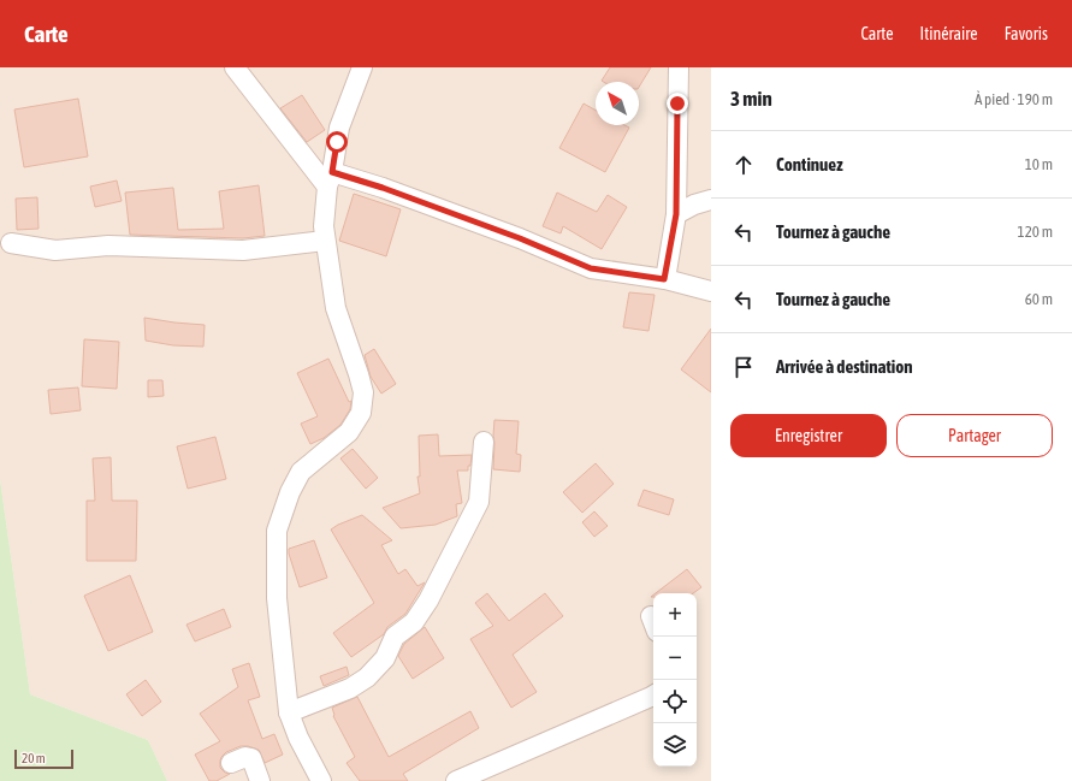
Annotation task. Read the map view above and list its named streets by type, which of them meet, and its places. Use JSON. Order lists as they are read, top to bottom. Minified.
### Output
{"scale_bar":"20 m","north":"top left","page":{"header":"Carte","nav":["Carte","Itinéraire","Favoris"],"heading":["3 min","À pied · 190 m"],"list":[["Continuez","10 m"],["Tournez à gauche","120 m"],["Tournez à gauche","60 m"],"Arrivée à destination"],"buttons":["Enregistrer","Partager"],"map_buttons":["+","−"],"scale":"20 m"}}
